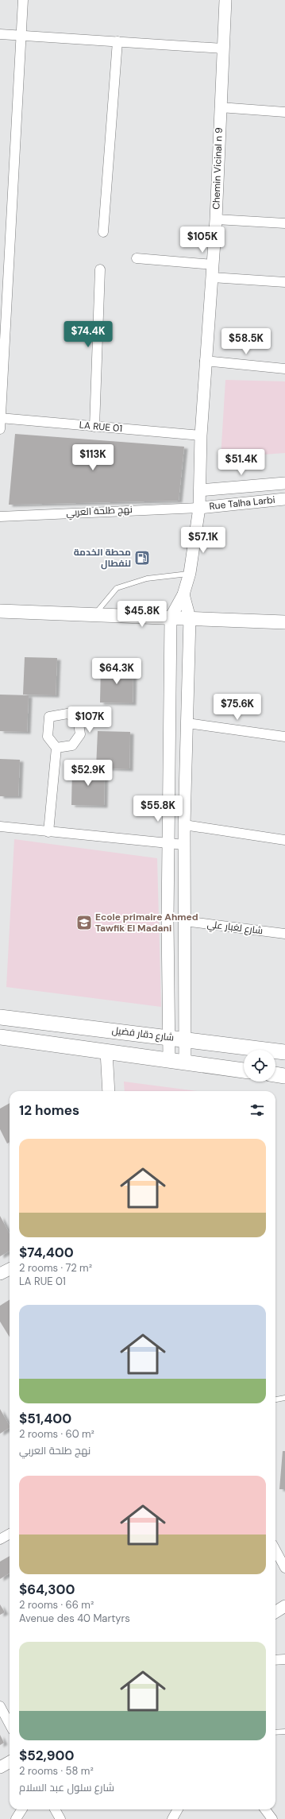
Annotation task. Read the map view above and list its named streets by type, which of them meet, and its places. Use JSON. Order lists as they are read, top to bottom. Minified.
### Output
{"streets":{"main road":["شارع دقار فضيل"],"street":["Chemin Vicinal n 9","LA RUE 01","Rue Talha Larbi","نهج طلحة العربي","شارع لغبار علي"]},"crossings":[["Chemin Vicinal n 9","LA RUE 01"],["Chemin Vicinal n 9","Rue Talha Larbi"],["Chemin Vicinal n 9","نهج طلحة العربي"],["Rue Talha Larbi","نهج طلحة العربي"]],"places":{"fuel station":["محطة الخدمة لنفطال"],"school or university":["Ecole primaire Ahmed Tawfik El Madani"]},"page":{"price":["$105K","$74.4K","$58.5K","$113K","$51.4K","$57.1K","$45.8K","$64.3K","$75.6K","$107K","$52.9K","$55.8K"],"heading":"12 homes","list":[{"name":"$74,400","note":"2 rooms · 72 m² · LA RUE 01"},{"name":"$51,400","note":"2 rooms · 60 m² · نهج طلحة العربي"},{"name":"$64,300","note":"2 rooms · 66 m² · Avenue des 40 Martyrs"},{"name":"$52,900","note":"2 rooms · 58 m² · شارع سلول عبد السلام"}]}}
